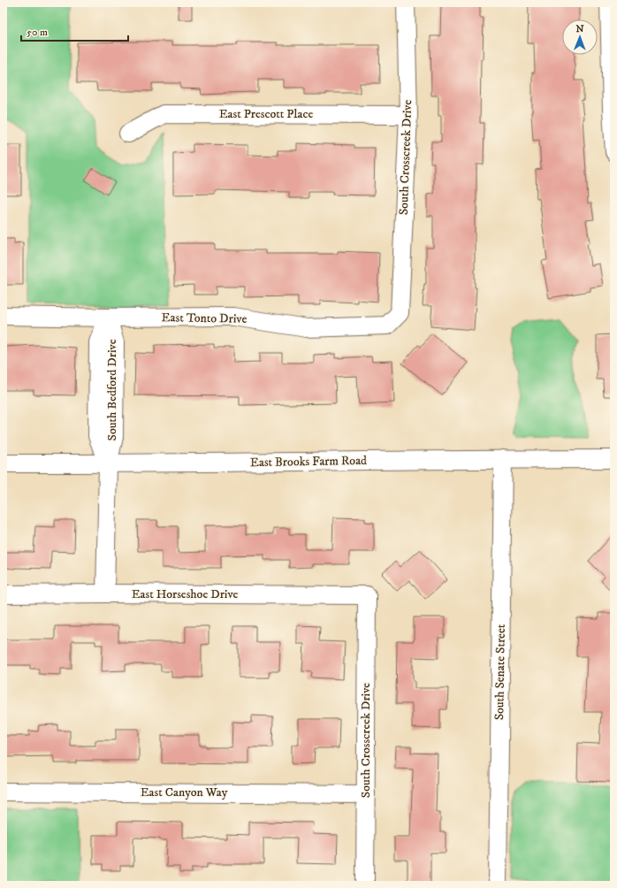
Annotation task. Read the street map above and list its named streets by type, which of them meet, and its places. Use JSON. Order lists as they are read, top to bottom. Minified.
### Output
{"streets":{"street":["East Prescott Place","South Crosscreek Drive","East Tonto Drive","South Bedford Drive","East Brooks Farm Road","East Horseshoe Drive","South Senate Street","East Canyon Way"]},"crossings":[["East Prescott Place","South Crosscreek Drive"],["South Crosscreek Drive","East Tonto Drive"],["South Crosscreek Drive","East Horseshoe Drive"],["South Crosscreek Drive","East Canyon Way"],["East Tonto Drive","South Bedford Drive"],["South Bedford Drive","East Brooks Farm Road"],["South Bedford Drive","East Horseshoe Drive"],["East Brooks Farm Road","South Senate Street"]],"scale_bar":"50 m","north":"top"}
